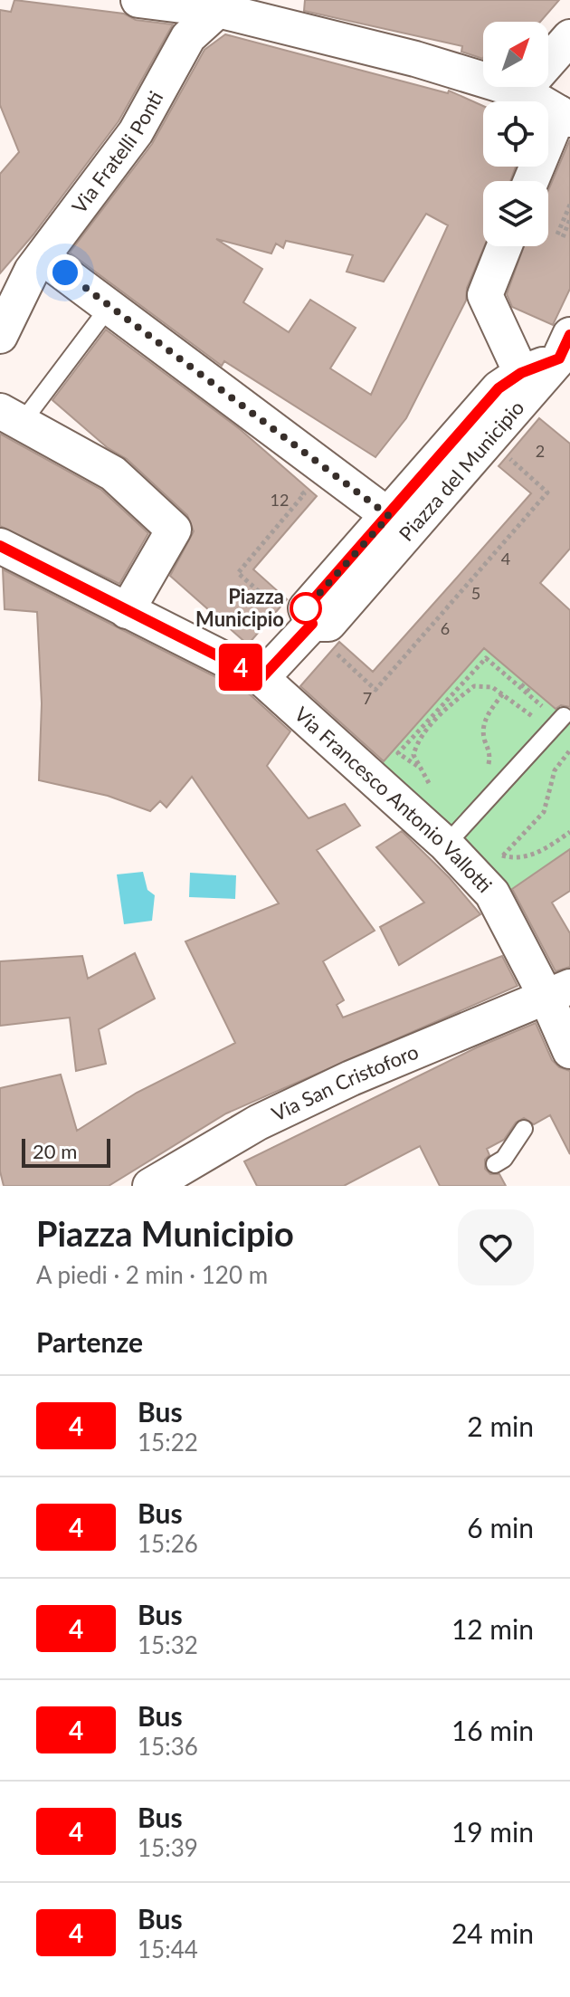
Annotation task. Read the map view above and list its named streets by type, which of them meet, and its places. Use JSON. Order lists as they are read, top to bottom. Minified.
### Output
{"streets":{"street":["Via Fratelli Ponti","Piazza del Municipio","Via Francesco Antonio Vallotti","Via San Cristoforo"]},"crossings":[["Piazza del Municipio","Via Francesco Antonio Vallotti"],["Via Francesco Antonio Vallotti","Via San Cristoforo"]],"places":["Piazza Municipio"],"lines":["bus line 4"],"house_numbers":["2","12","4","5","6","7"],"scale_bar":"20 m","north":"top right","page":{"on_map":"4","scale":"20 m","heading":[["Piazza Municipio","A piedi · 2 min · 120 m"],"Partenze"],"list":[{"mark":"4","name":"Bus","note":"15:22","value":"2 min"},{"mark":"4","name":"Bus","note":"15:26","value":"6 min"},{"mark":"4","name":"Bus","note":"15:32","value":"12 min"},{"mark":"4","name":"Bus","note":"15:36","value":"16 min"},{"mark":"4","name":"Bus","note":"15:39","value":"19 min"},{"mark":"4","name":"Bus","note":"15:44","value":"24 min"}]}}
